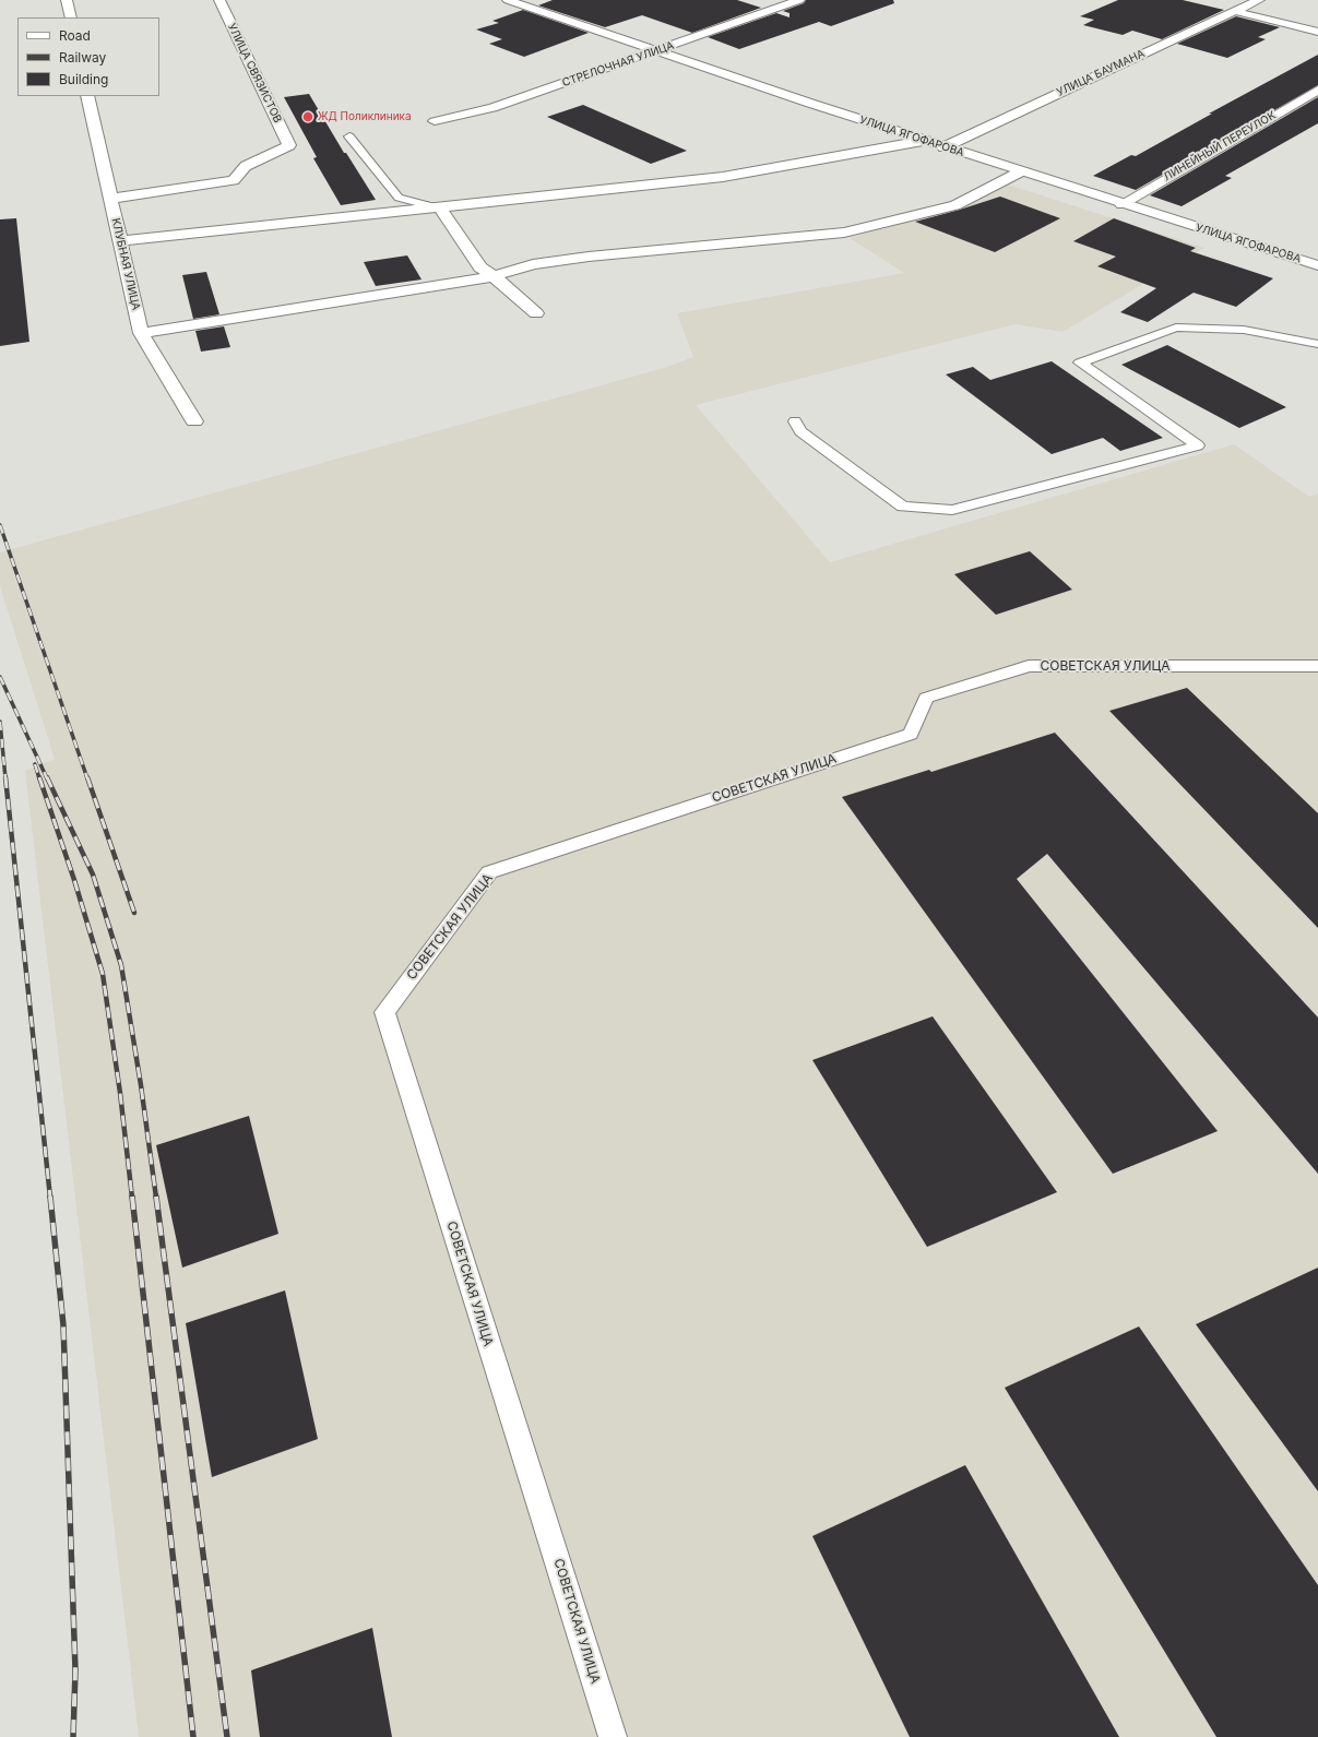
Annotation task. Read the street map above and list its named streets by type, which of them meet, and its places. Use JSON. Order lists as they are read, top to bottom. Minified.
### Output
{"streets":{"street":["СТРЕЛОЧНАЯ УЛИЦА","УЛИЦА СВЯЗИСТОВ","УЛИЦА БАУМАНА","УЛИЦА ЯГОФАРОВА","ЛИНЕЙНЫЙ ПЕРЕУЛОК","КЛУБНАЯ УЛИЦА"],"lane":["СОВЕТСКАЯ УЛИЦА"]},"crossings":[["СТРЕЛОЧНАЯ УЛИЦА","УЛИЦА ЯГОФАРОВА"],["УЛИЦА СВЯЗИСТОВ","КЛУБНАЯ УЛИЦА"],["УЛИЦА БАУМАНА","УЛИЦА ЯГОФАРОВА"],["УЛИЦА ЯГОФАРОВА","ЛИНЕЙНЫЙ ПЕРЕУЛОК"]],"places":["ЖД Поликлиника"],"legend":["Road","Railway","Building"]}
